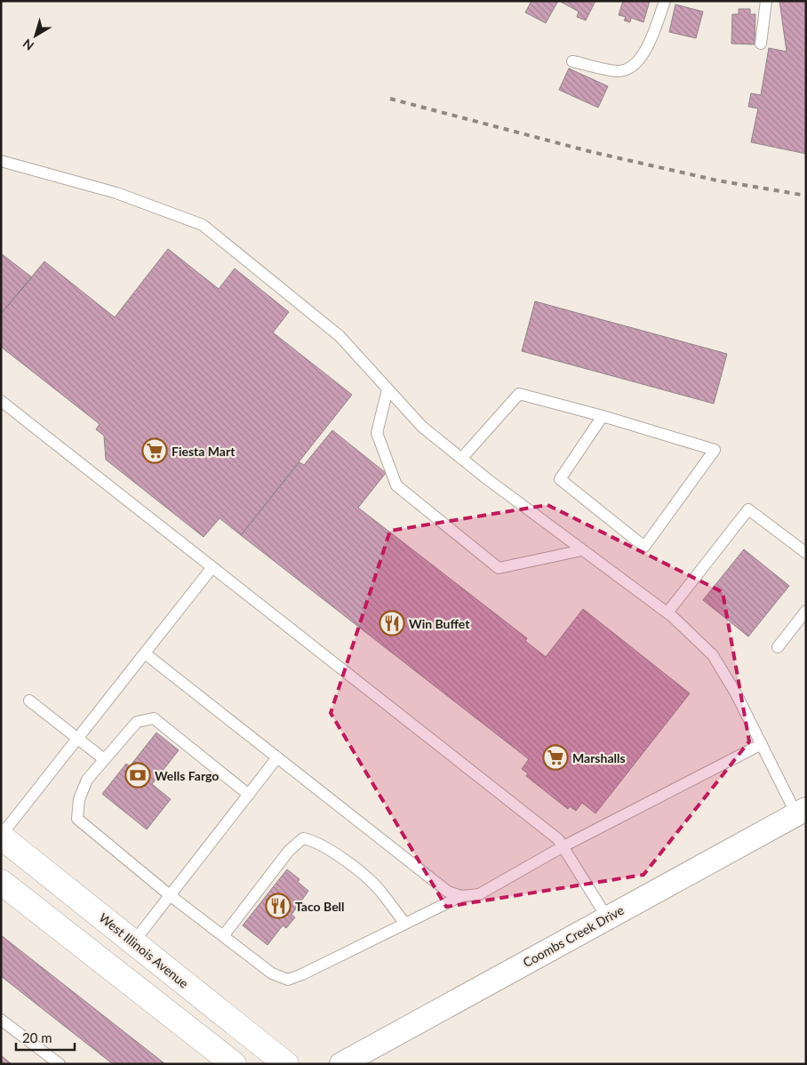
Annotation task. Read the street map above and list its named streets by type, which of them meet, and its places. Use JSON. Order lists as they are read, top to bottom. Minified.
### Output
{"streets":{"main road":["West Illinois Avenue"],"street":["Coombs Creek Drive"]},"places":{"supermarket":["Fiesta Mart","Marshalls"],"restaurant":["Win Buffet","Taco Bell"],"bank":["Wells Fargo"]},"scale_bar":"20 m","north":"bottom left"}
